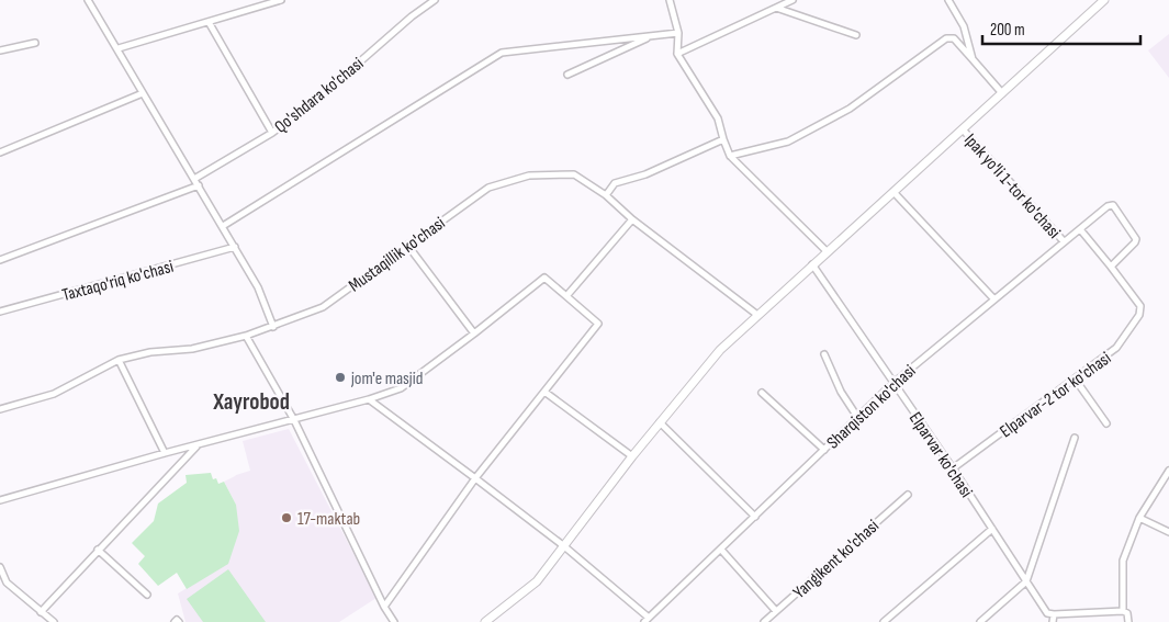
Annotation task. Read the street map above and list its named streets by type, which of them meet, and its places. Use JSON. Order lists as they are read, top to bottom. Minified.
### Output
{"streets":{"street":["Qo'shdara ko'chasi","Ipak yo'li 1-tor ko'chasi","Mustaqillik ko'chasi","Taxtaqo'riq ko'chasi","Elparvar-2 tor ko'chasi","Sharqiston ko'chasi","Elparvar ko'chasi","Yangikent ko'chasi"]},"crossings":[["Ipak yo'li 1-tor ko'chasi","Sharqiston ko'chasi"],["Elparvar-2 tor ko'chasi","Sharqiston ko'chasi"],["Elparvar-2 tor ko'chasi","Elparvar ko'chasi"],["Sharqiston ko'chasi","Elparvar ko'chasi"]],"districts":["Xayrobod"],"places":["jom'e masjid","17-maktab"],"scale_bar":"200 m"}
